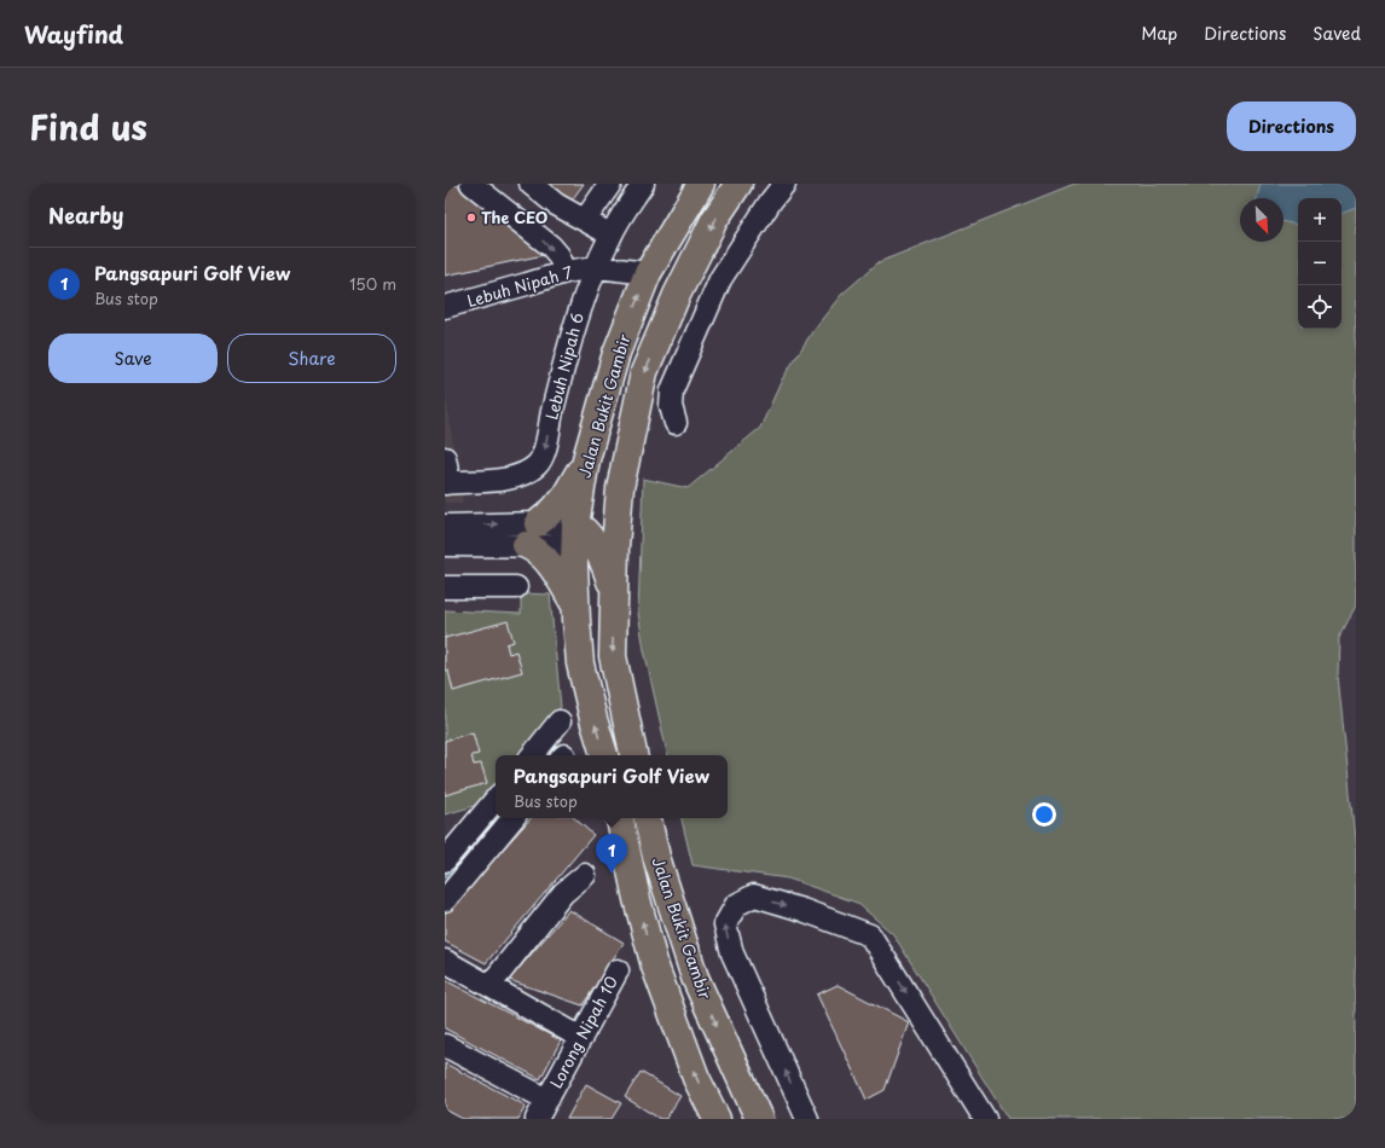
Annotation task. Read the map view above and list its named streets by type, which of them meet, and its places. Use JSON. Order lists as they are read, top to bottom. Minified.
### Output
{"streets":{"main road":["Jalan Bukit Gambir"],"street":["Lebuh Nipah 7","Lebuh Nipah 6","Lorong Nipah 10"]},"crossings":[["Lebuh Nipah 7","Lebuh Nipah 6"],["Lebuh Nipah 7","Jalan Bukit Gambir"]],"places":["The CEO"],"north":"bottom right","page":{"header":"Wayfind","nav":["Map","Directions","Saved"],"title":"Find us","buttons":["Directions",["Save","Share"]],"heading":"Nearby","map_buttons":["+","−"],"list":[{"mark":"1","name":"Pangsapuri Golf View","note":"Bus stop","value":"150 m"}],"popup":["Pangsapuri Golf View","Bus stop"],"pins":"1"}}
